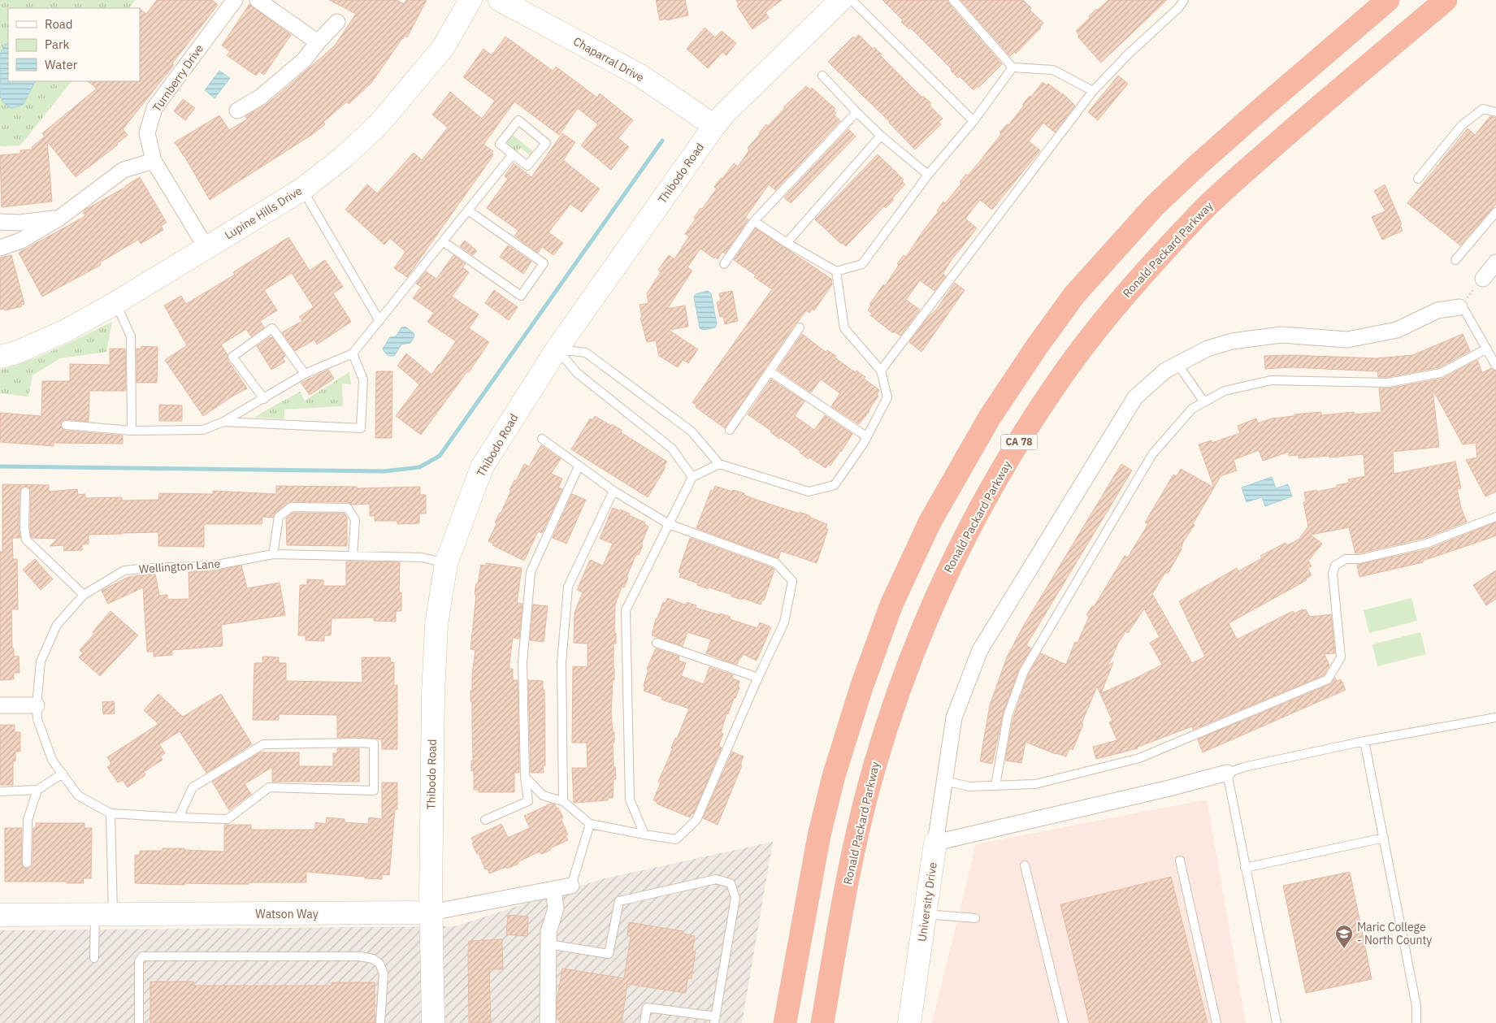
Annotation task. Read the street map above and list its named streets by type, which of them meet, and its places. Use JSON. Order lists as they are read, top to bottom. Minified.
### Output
{"streets":{"highway":["Ronald Packard Parkway","CA 78"],"street":["Chaparral Drive","Turnberry Drive","Thibodo Road","Lupine Hills Drive","University Drive","Watson Way"],"lane":["Wellington Lane"]},"crossings":[["Chaparral Drive","Thibodo Road"],["Turnberry Drive","Lupine Hills Drive"],["Thibodo Road","Wellington Lane"],["Thibodo Road","Watson Way"]],"places":{"school or university":["Maric College - North County"]},"legend":["Road","Park","Water"]}
